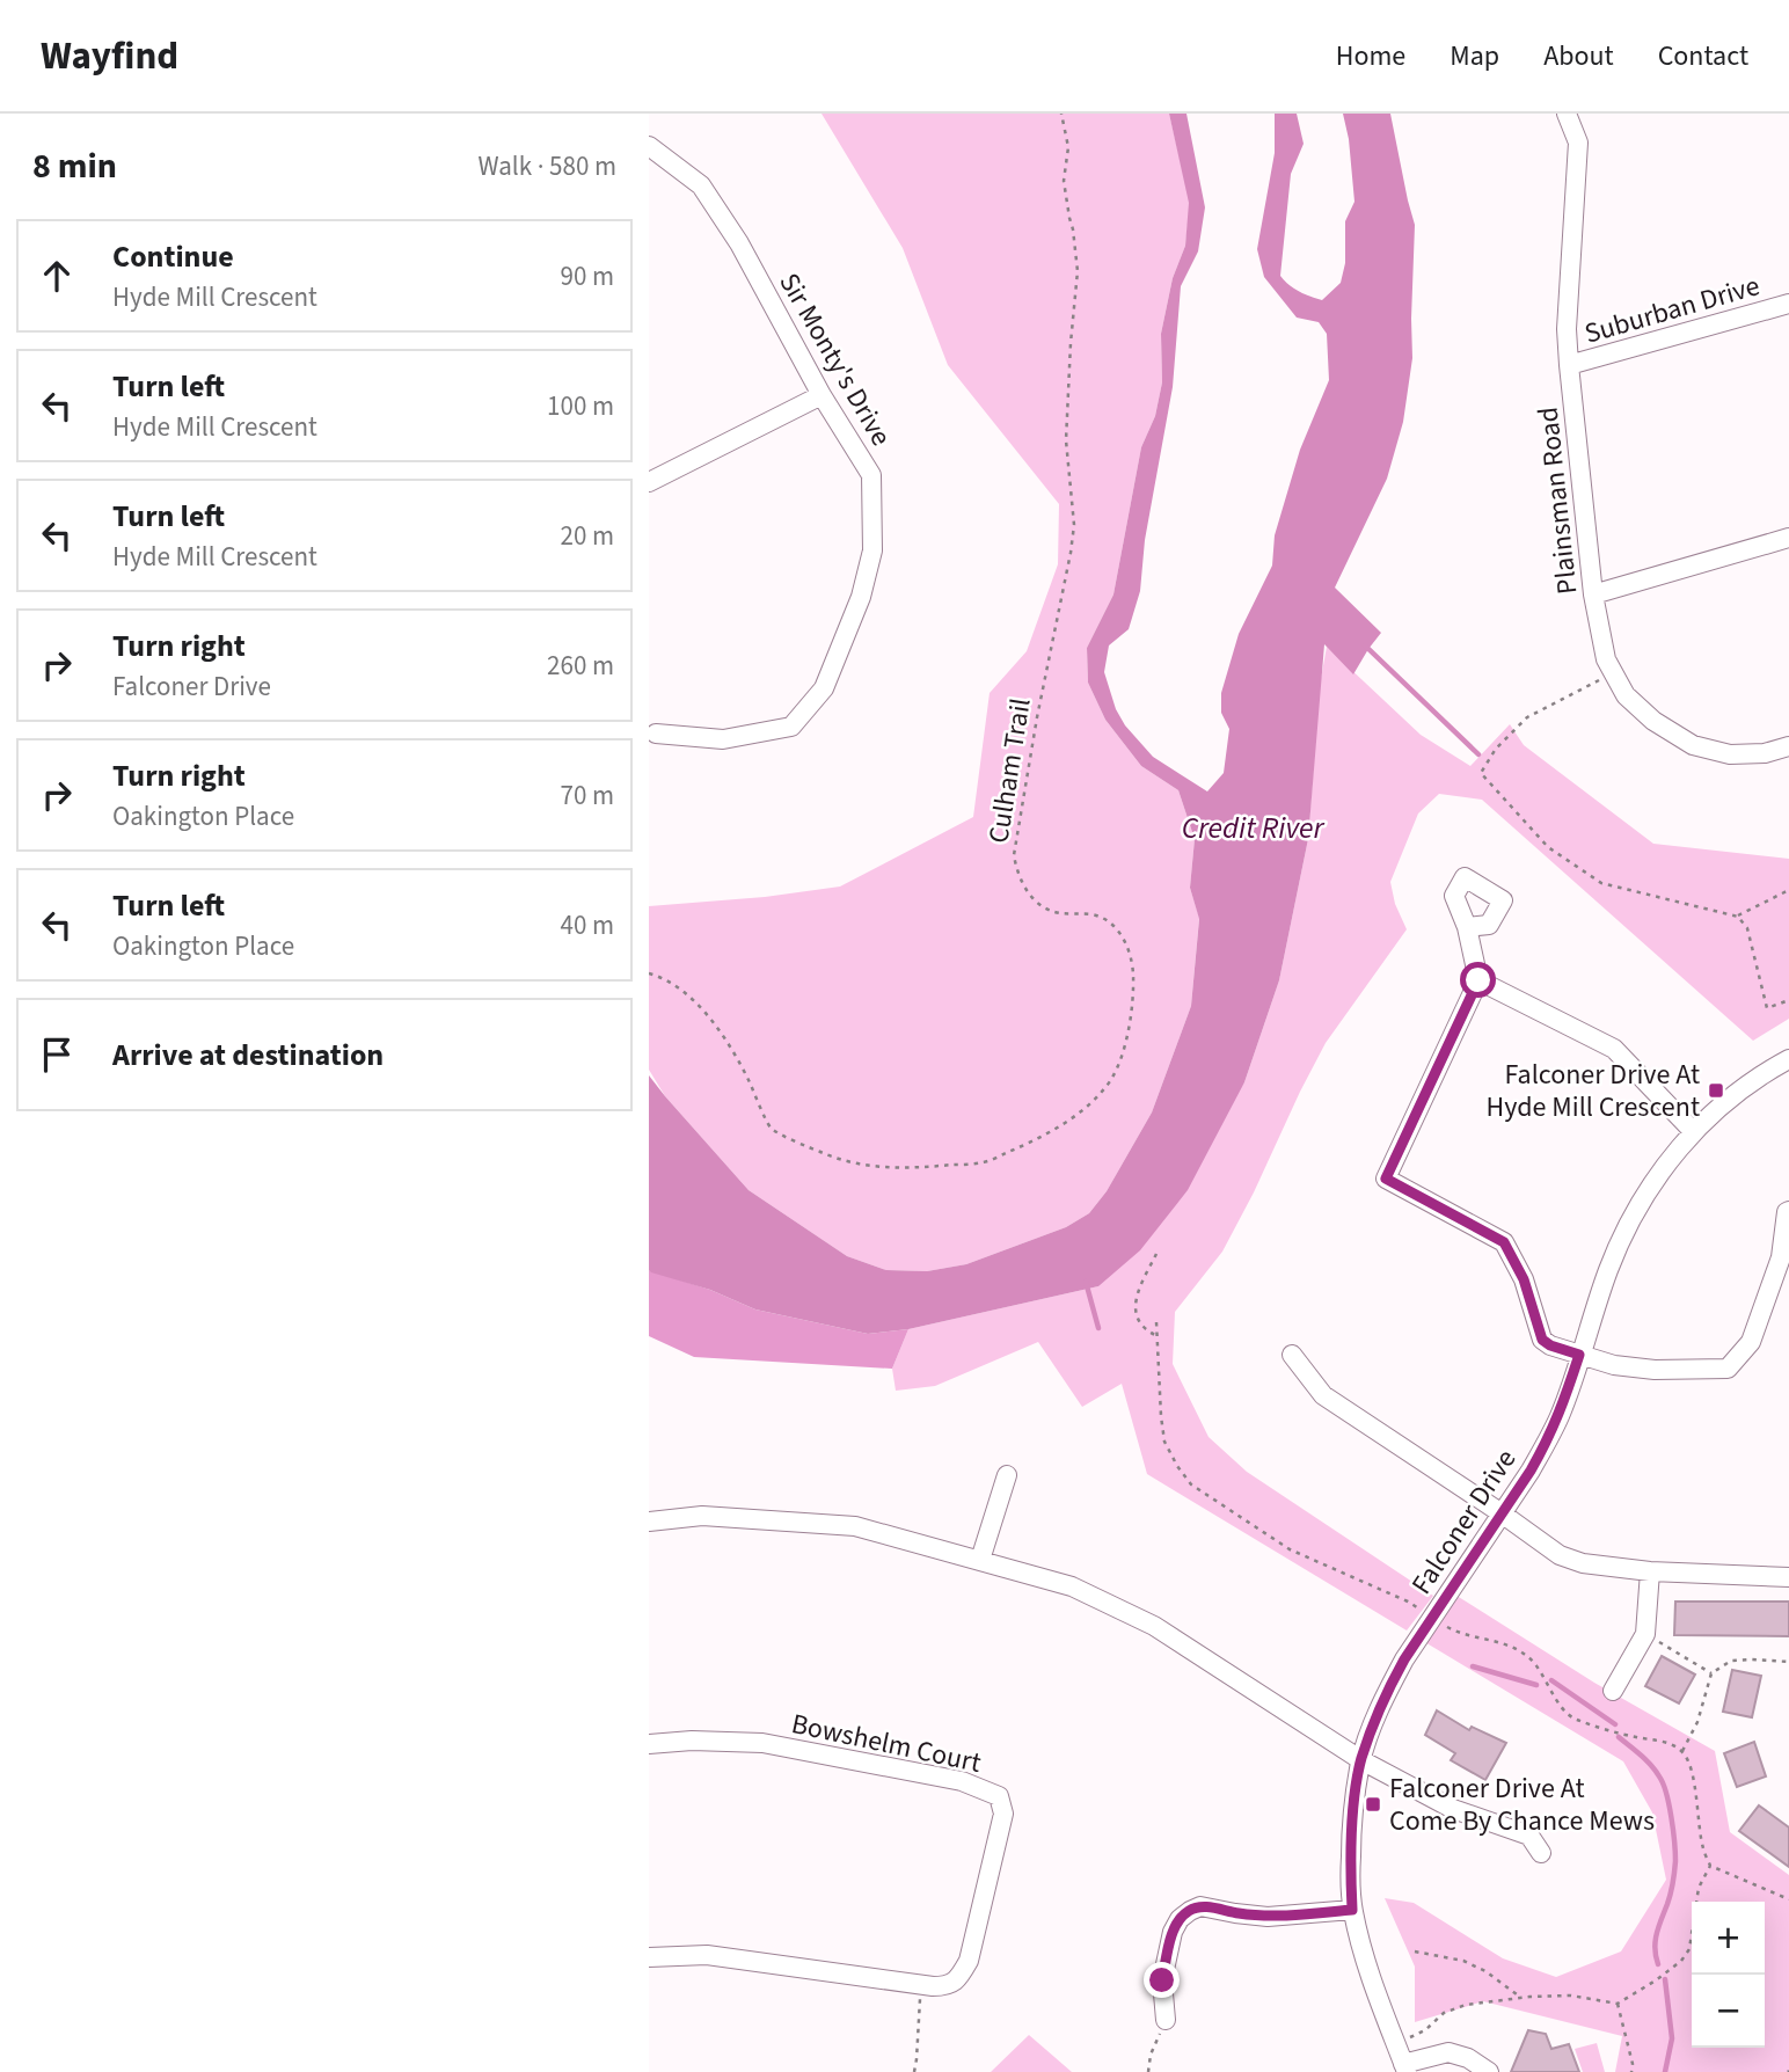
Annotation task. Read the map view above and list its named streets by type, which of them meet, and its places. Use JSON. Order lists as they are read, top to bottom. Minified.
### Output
{"streets":{"street":["Suburban Drive","Sir Monty's Drive","Plainsman Road","Falconer Drive","Bowshelm Court"],"path":["Culham Trail"]},"crossings":[["Suburban Drive","Plainsman Road"]],"water":["Credit River"],"places":{"transit":["Falconer Drive At Hyde Mill Crescent","Falconer Drive At Come By Chance Mews"]},"page":{"header":"Wayfind","nav":["Home","Map","About","Contact"],"heading":["8 min","Walk · 580 m"],"list":[["Continue","Hyde Mill Crescent","90 m"],["Turn left","Hyde Mill Crescent","100 m"],["Turn left","Hyde Mill Crescent","20 m"],["Turn right","Falconer Drive","260 m"],["Turn right","Oakington Place","70 m"],["Turn left","Oakington Place","40 m"],"Arrive at destination"],"map_buttons":["+","−"]}}
